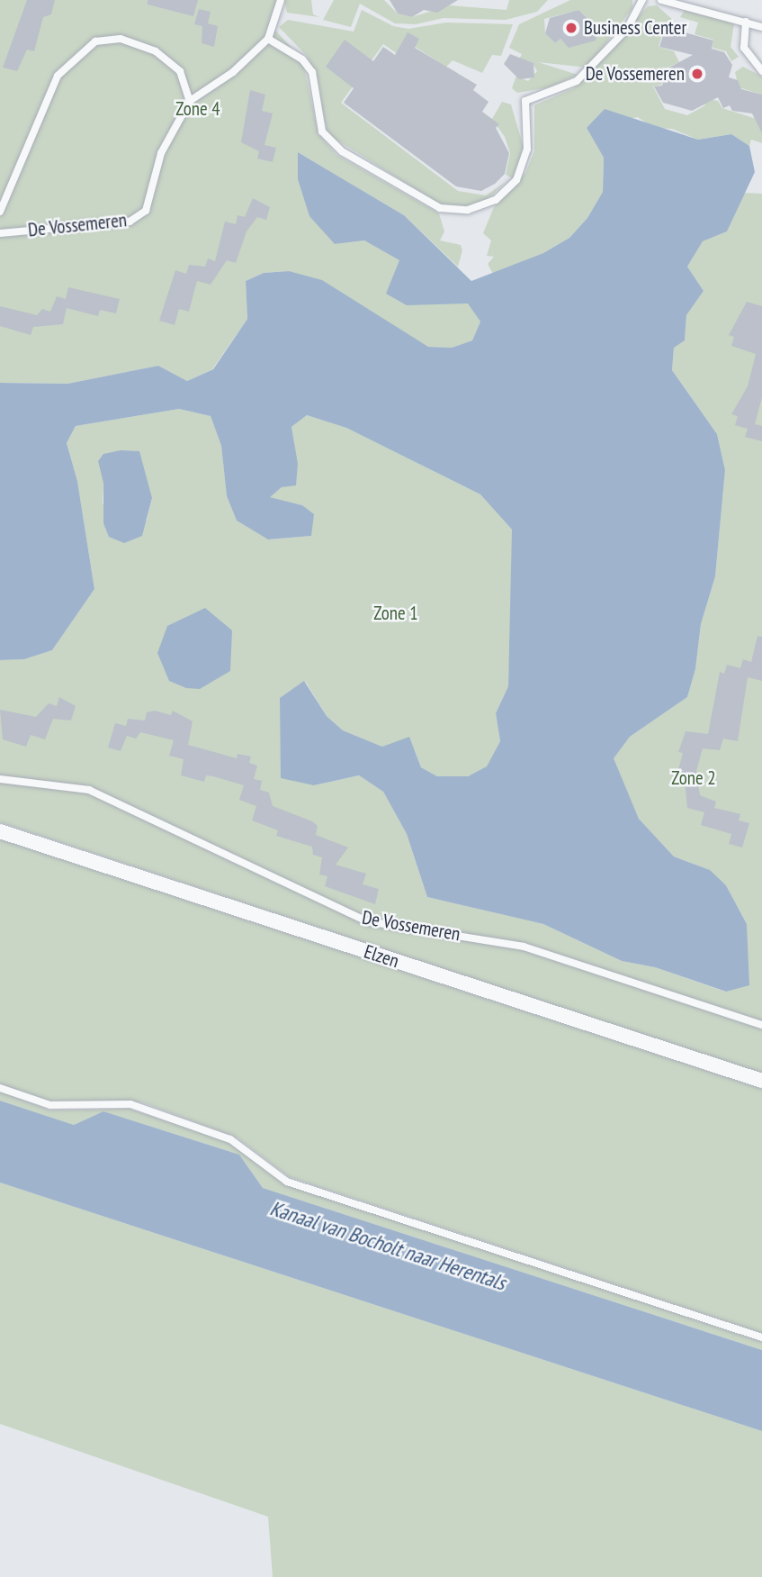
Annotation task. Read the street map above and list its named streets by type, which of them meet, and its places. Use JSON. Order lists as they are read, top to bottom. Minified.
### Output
{"streets":{"street":["Elzen"],"lane":["De Vossemeren"]},"water":["Kanaal van Bocholt naar Herentals"],"parks":["Zone 4","Zone 1","Zone 2"],"places":["Business Center","De Vossemeren"]}
